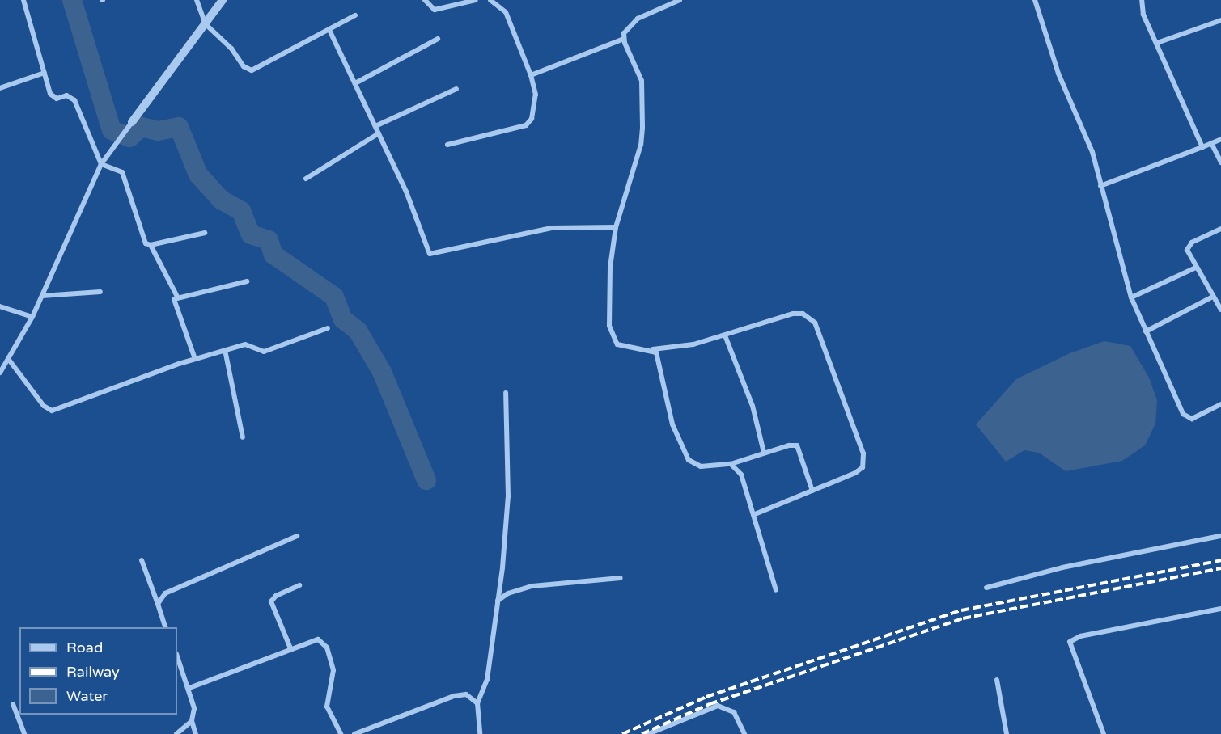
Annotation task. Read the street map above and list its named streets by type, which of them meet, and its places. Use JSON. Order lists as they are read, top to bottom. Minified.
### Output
{"legend":["Road","Railway","Water"]}
